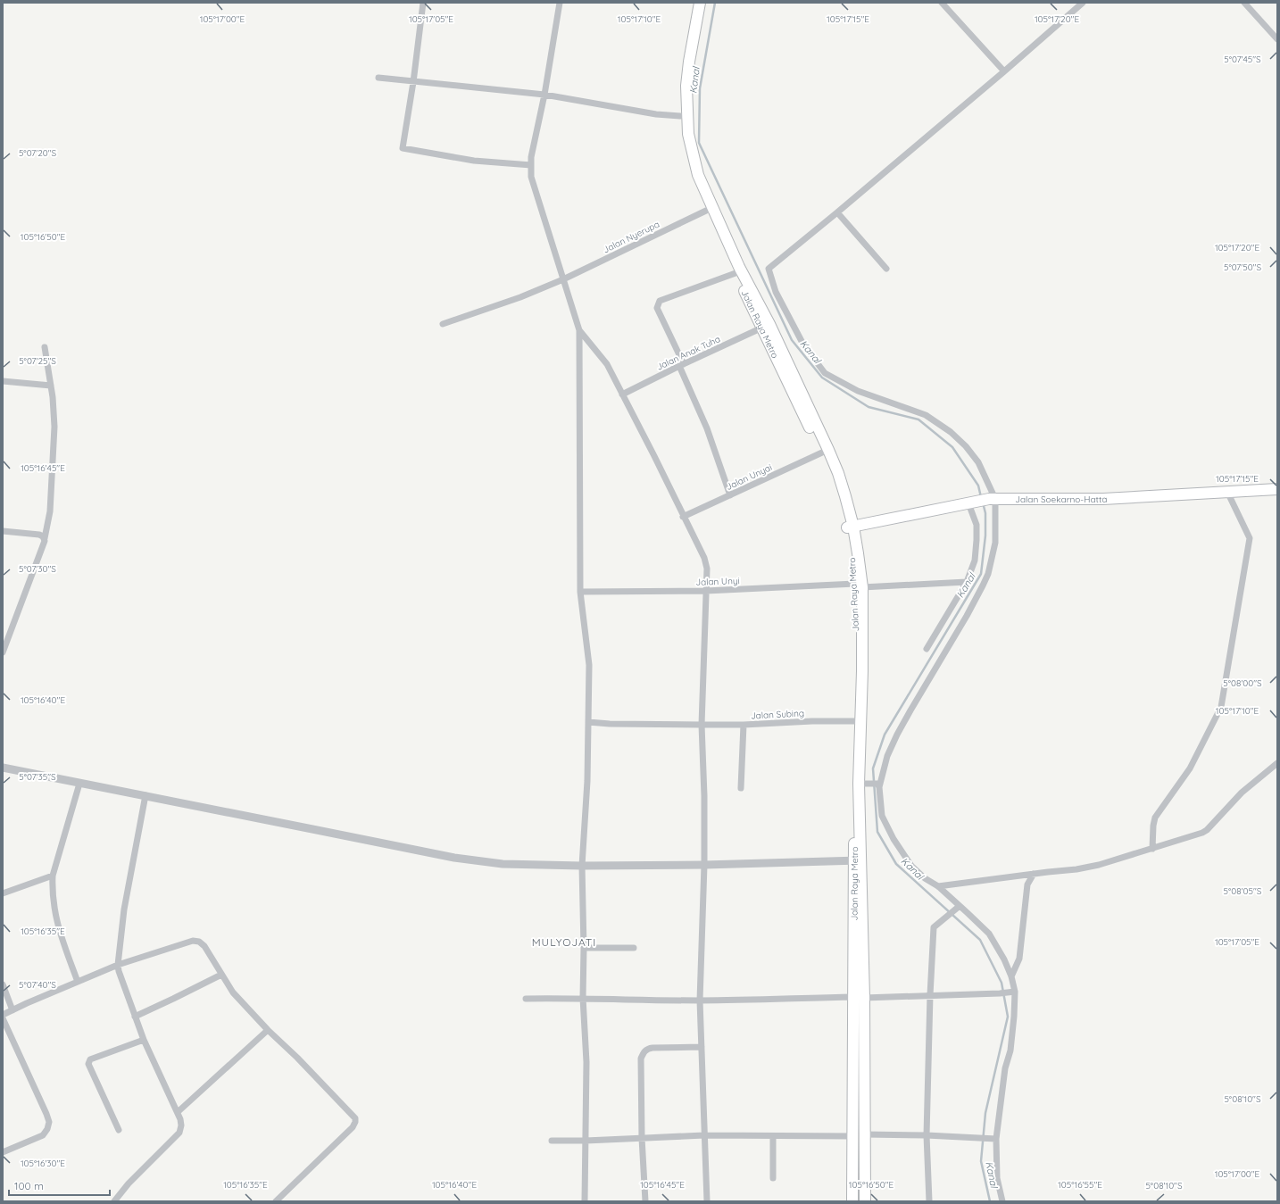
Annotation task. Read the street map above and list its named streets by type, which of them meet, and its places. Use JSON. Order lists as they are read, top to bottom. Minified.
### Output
{"streets":{"main road":["Jalan Raya Metro","Jalan Soekarno-Hatta"],"street":["Jalan Nyerupa","Jalan Anak Tuha","Jalan Unyai","Jalan Unyi","Jalan Subing"]},"crossings":[["Jalan Nyerupa","Jalan Raya Metro"],["Jalan Raya Metro","Jalan Anak Tuha"],["Jalan Raya Metro","Jalan Unyai"],["Jalan Raya Metro","Jalan Soekarno-Hatta"],["Jalan Raya Metro","Jalan Unyi"],["Jalan Raya Metro","Jalan Subing"]],"districts":["MULYOJATI"],"water":["Kanal"],"scale_bar":"100 m","coordinates":["105°17'20\"E","105°17'00\"E","105°17'05\"E","105°17'10\"E","105°17'15\"E","5°07'45\"S","5°07'20\"S","105°16'50\"E","5°07'50\"S","5°07'25\"S","105°16'45\"E","5°07'30\"S","5°08'00\"S","105°16'40\"E","5°07'35\"S","5°08'05\"S","105°16'35\"E","5°07'40\"S","5°08'10\"S","105°16'30\"E","105°16'55\"E"]}
